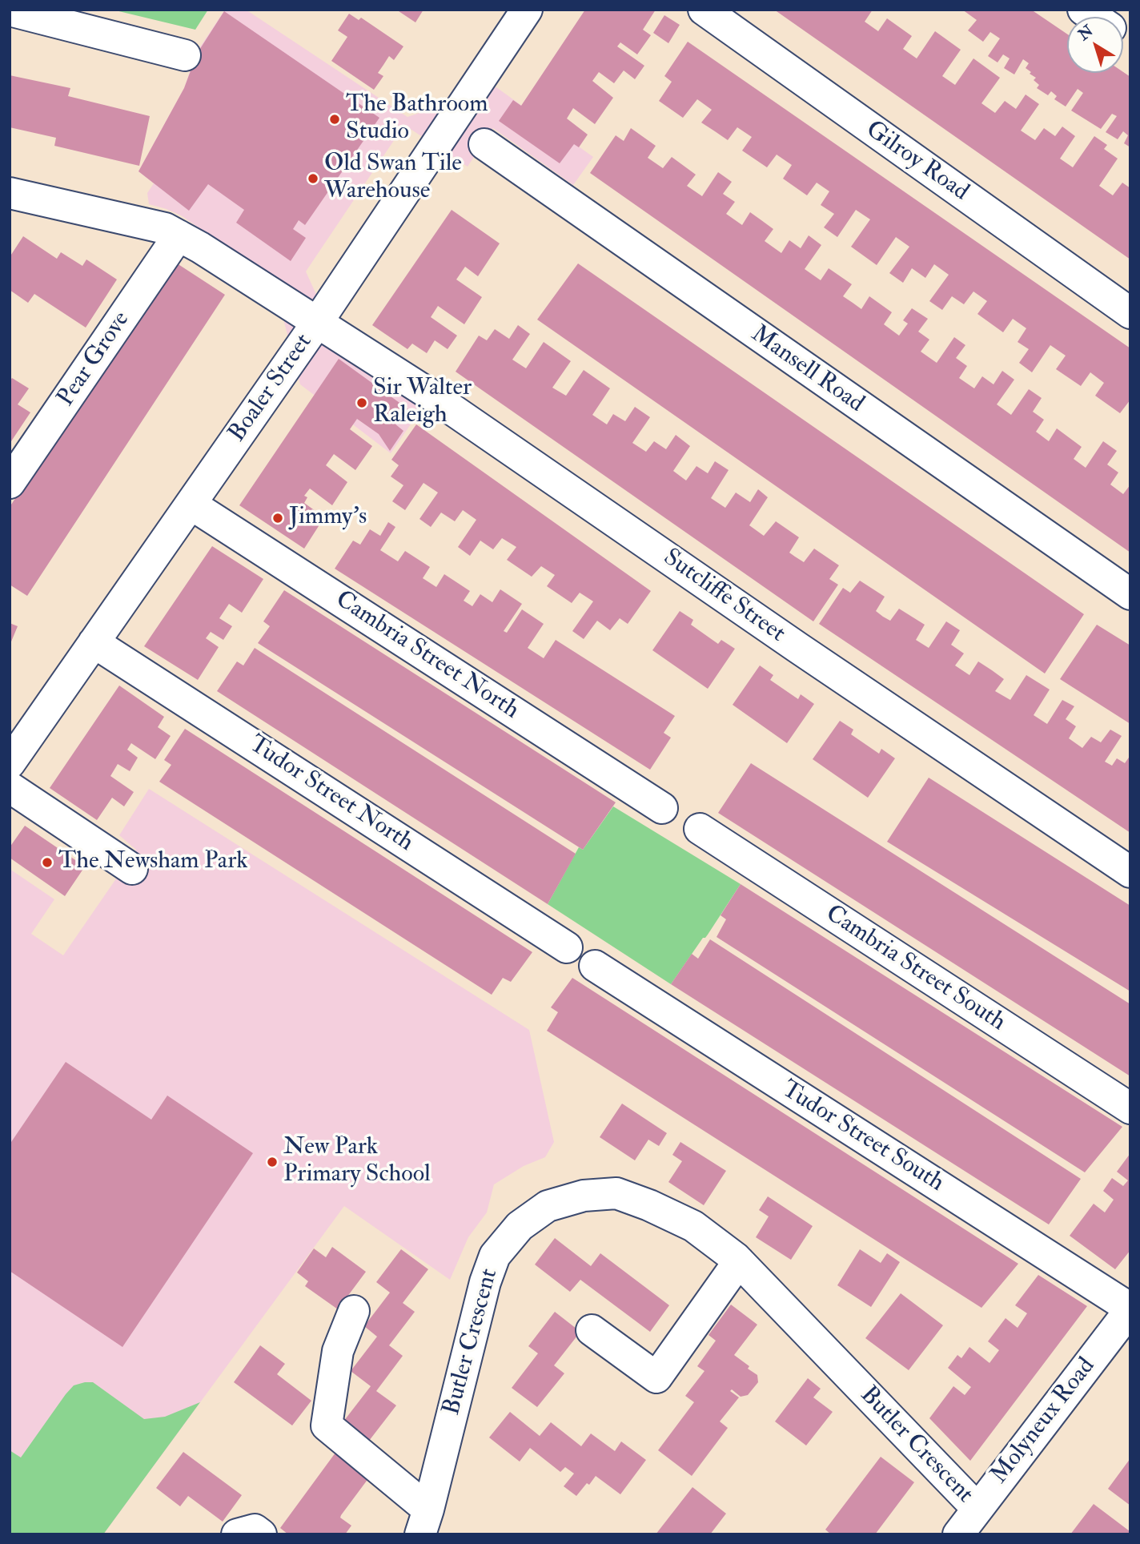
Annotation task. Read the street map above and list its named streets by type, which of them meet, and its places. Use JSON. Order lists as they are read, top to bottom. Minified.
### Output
{"streets":{"street":["Gilroy Road","Pear Grove","Mansell Road","Boaler Street","Sutcliffe Street","Cambria Street North","Tudor Street North","Cambria Street South","Tudor Street South","Butler Crescent","Molyneux Road"]},"crossings":[["Pear Grove","Sutcliffe Street"],["Boaler Street","Sutcliffe Street"],["Boaler Street","Cambria Street North"],["Boaler Street","Tudor Street North"],["Tudor Street South","Molyneux Road"],["Butler Crescent","Molyneux Road"]],"places":["The Bathroom Studio","Old Swan Tile Warehouse","Sir Walter Raleigh","Jimmy's","The Newsham Park","New Park Primary School"],"north":"top left"}
